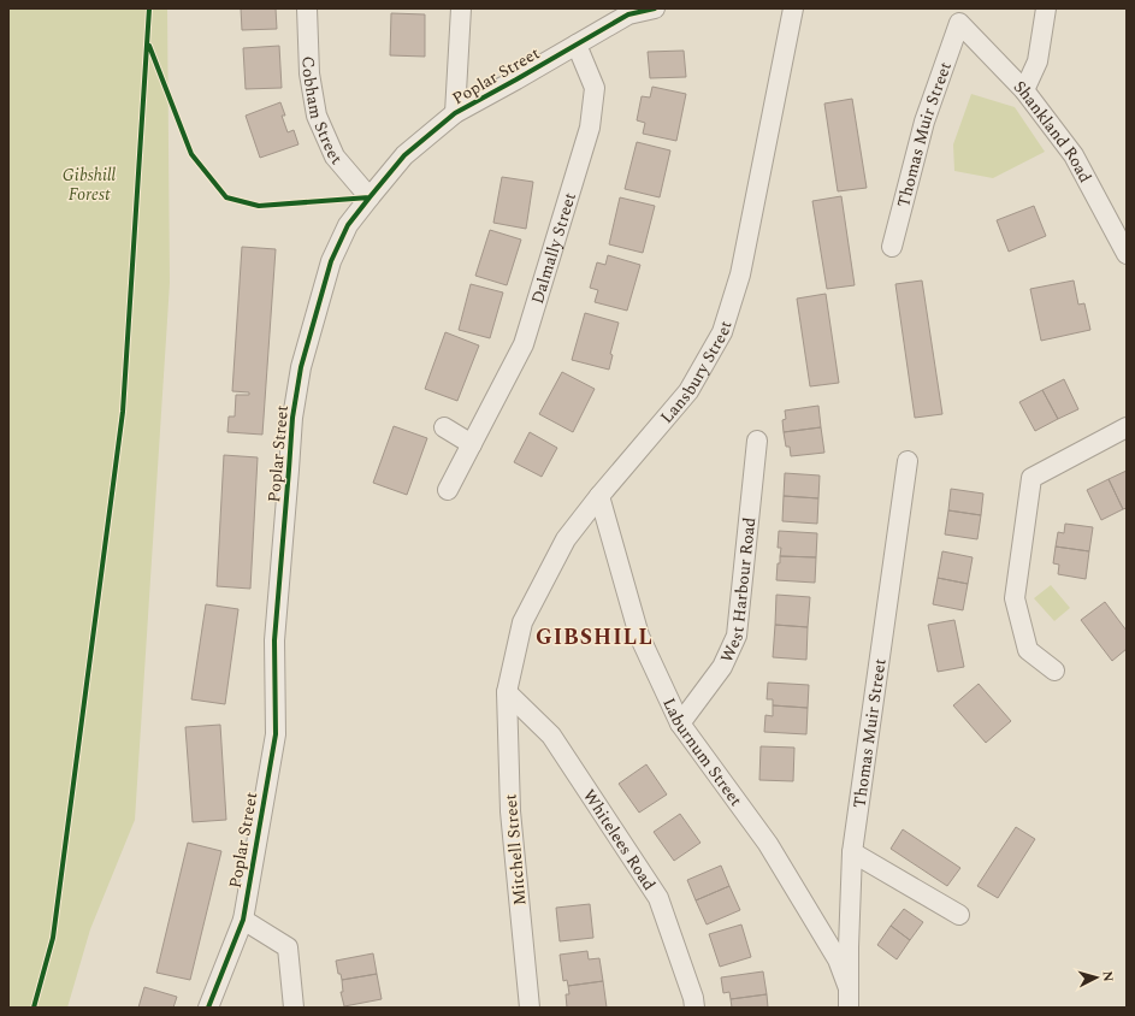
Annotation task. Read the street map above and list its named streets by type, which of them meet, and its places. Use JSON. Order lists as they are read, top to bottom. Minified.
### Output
{"streets":{"street":["Poplar Street","Cobham Street","Shankland Road","Thomas Muir Street","Dalmally Street","Lansbury Street","West Harbour Road","Laburnum Street","Whitelees Road","Mitchell Street"]},"crossings":[["Poplar Street","Cobham Street"],["Poplar Street","Dalmally Street"],["Shankland Road","Thomas Muir Street"],["Thomas Muir Street","Laburnum Street"],["Lansbury Street","Laburnum Street"],["Lansbury Street","Whitelees Road"],["Lansbury Street","Mitchell Street"],["West Harbour Road","Laburnum Street"],["Whitelees Road","Mitchell Street"]],"districts":["GIBSHILL"],"parks":["Gibshill Forest"],"north":"right"}
